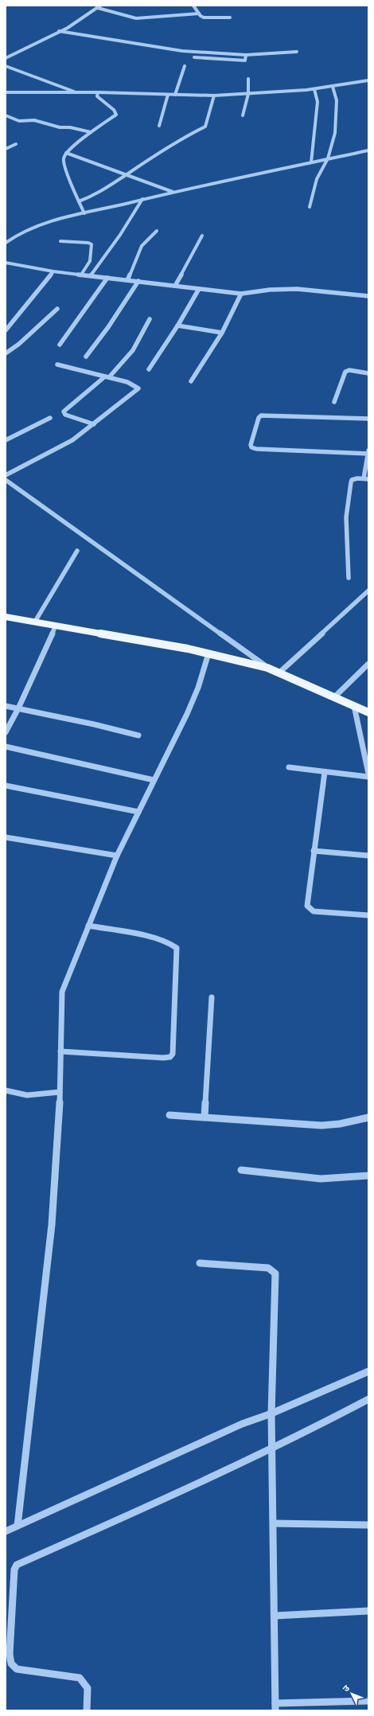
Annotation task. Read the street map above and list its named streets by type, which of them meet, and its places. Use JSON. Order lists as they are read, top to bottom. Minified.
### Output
{"north":"top left"}
